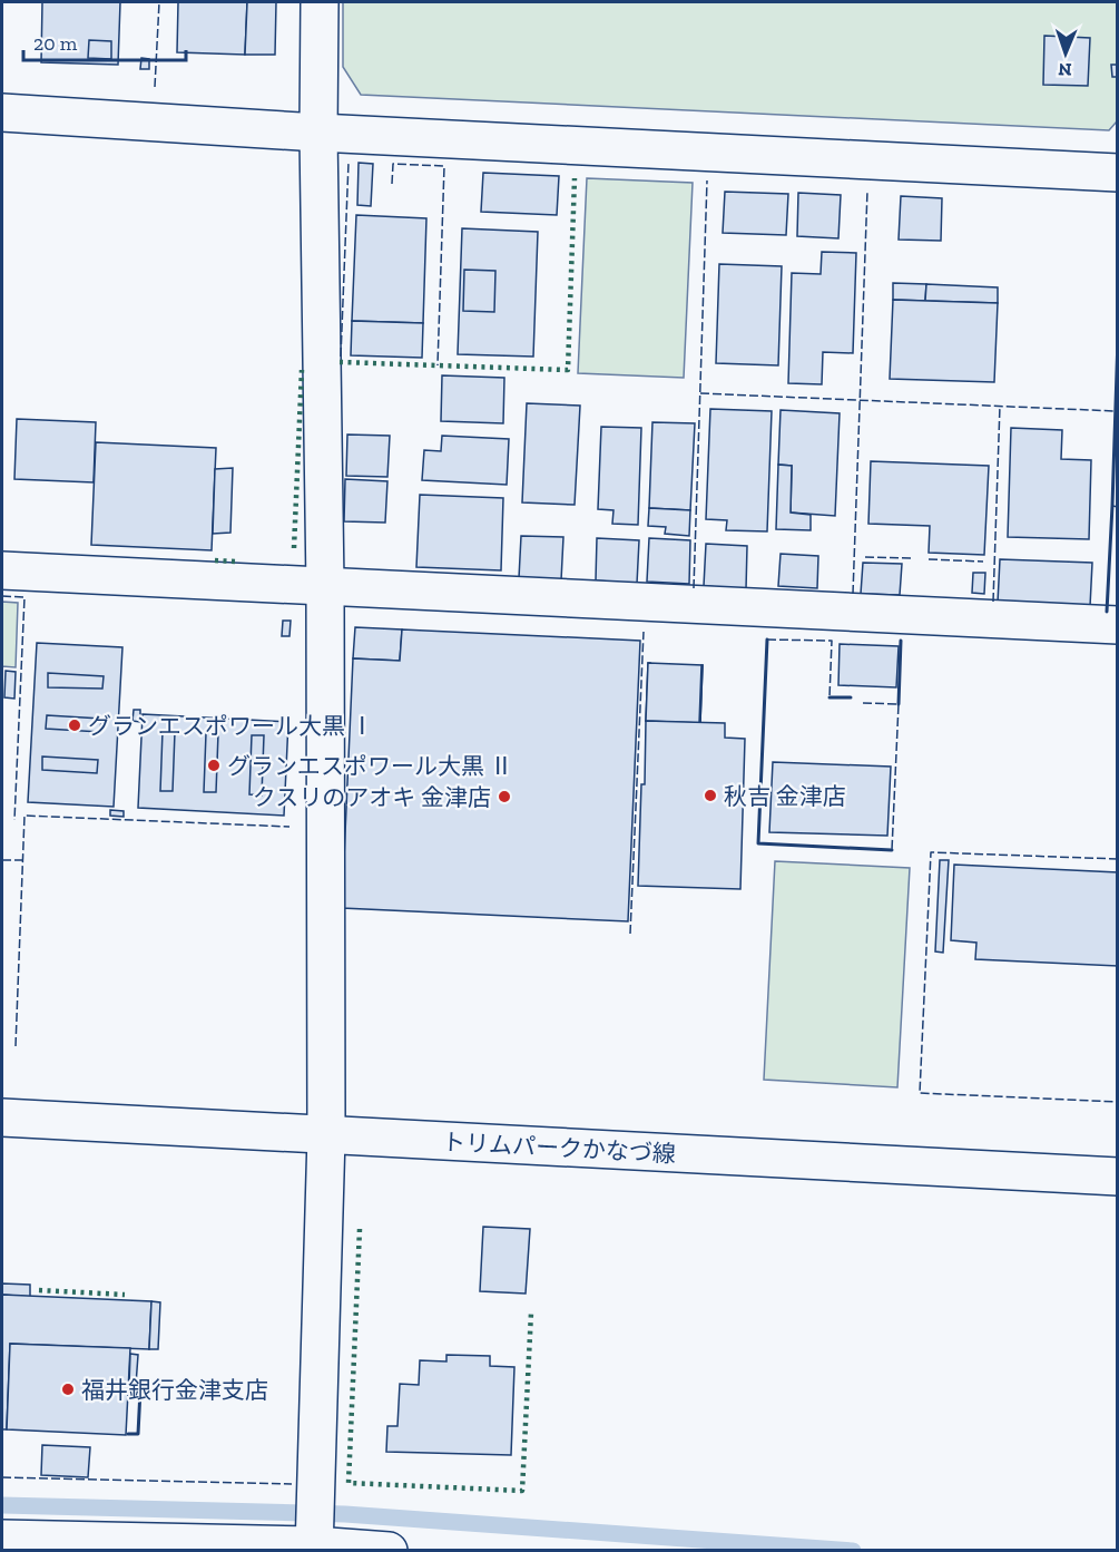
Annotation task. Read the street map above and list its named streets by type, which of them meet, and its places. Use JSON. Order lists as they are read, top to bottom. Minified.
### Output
{"streets":{"street":["トリムパークかなづ線"]},"places":["グランエスポワール大黒 Ⅰ","グランエスポワール大黒 Ⅱ","秋吉 金津店","クスリのアオキ 金津店","福井銀行金津支店"],"scale_bar":"20 m","north":"bottom"}
